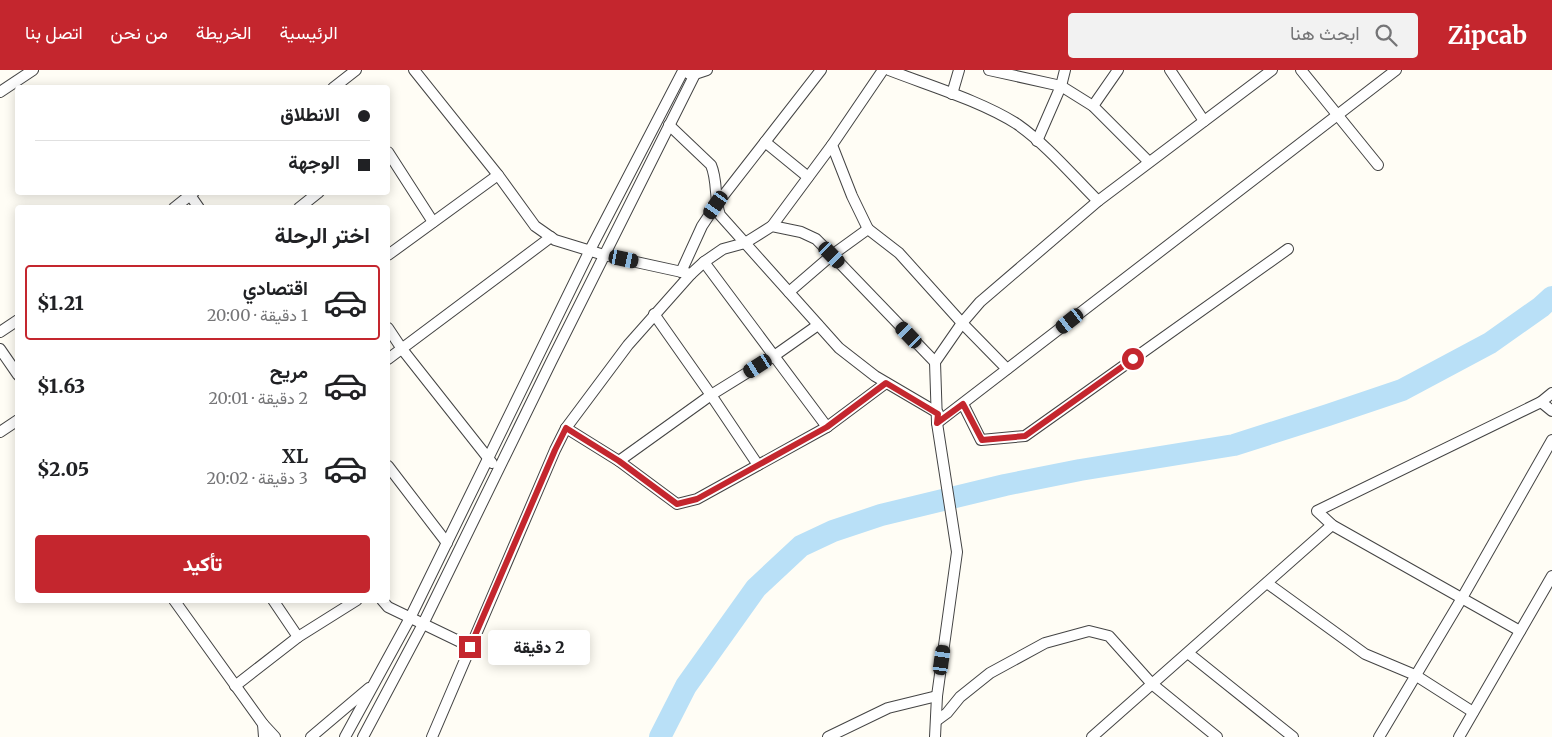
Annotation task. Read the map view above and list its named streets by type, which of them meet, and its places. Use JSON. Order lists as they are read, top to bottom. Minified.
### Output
{"page":{"header":"Zipcab","search":"ابحث هنا","nav":["الرئيسية","الخريطة","من نحن","اتصل بنا"],"banner":["الانطلاق","الوجهة"],"heading":"اختر الرحلة","list":[{"name":"اقتصادي","note":"1 دقيقة · 20:00","value":"$1.21"},{"name":"مريح","note":"2 دقيقة · 20:01","value":"$1.63"},{"name":"XL","note":"3 دقيقة · 20:02","value":"$2.05"}],"buttons":"تأكيد","bubble":"2 دقيقة"}}
